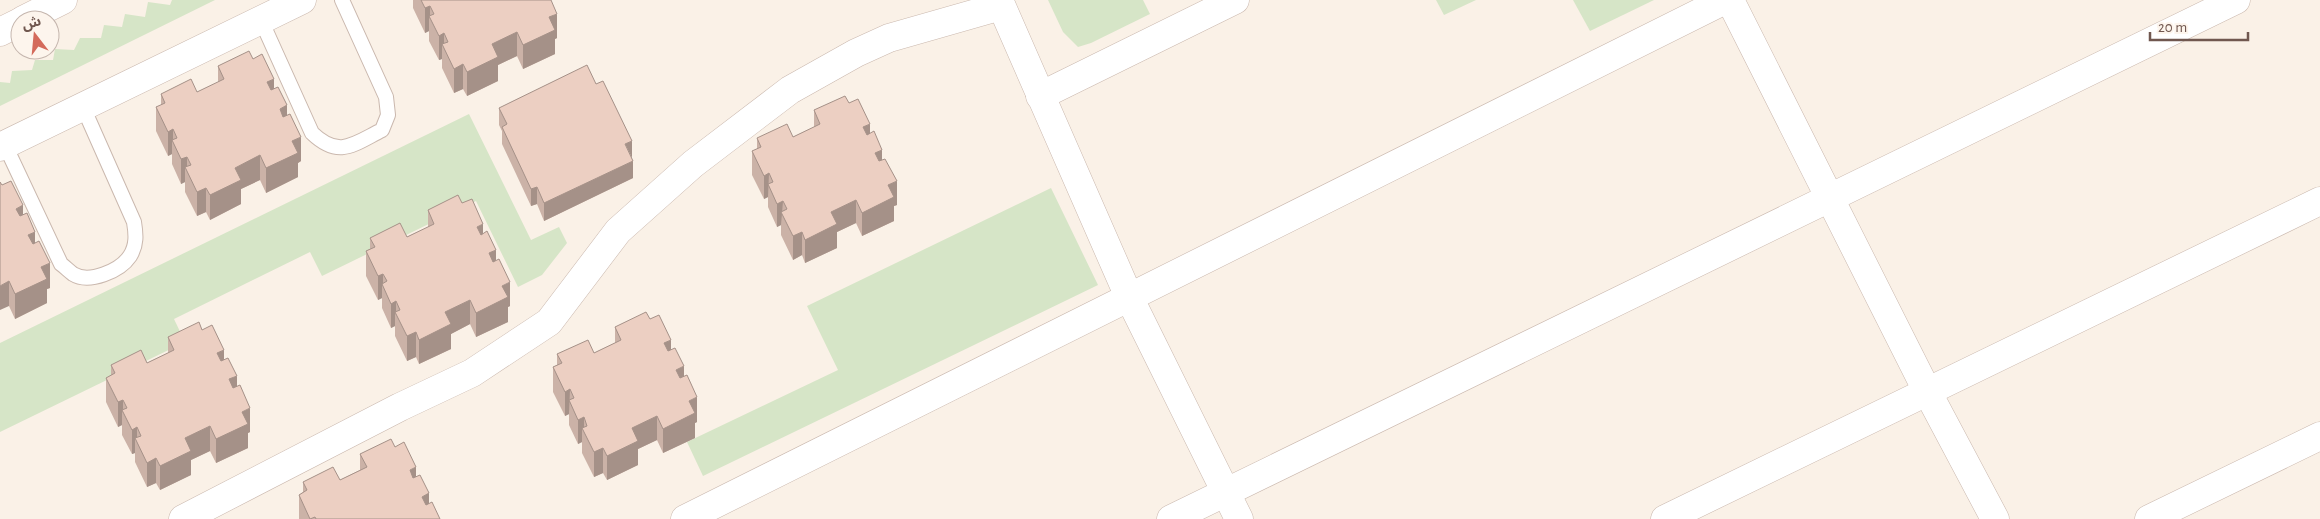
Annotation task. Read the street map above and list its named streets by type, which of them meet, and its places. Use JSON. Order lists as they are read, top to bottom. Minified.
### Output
{"scale_bar":"20 m","north":"top"}
